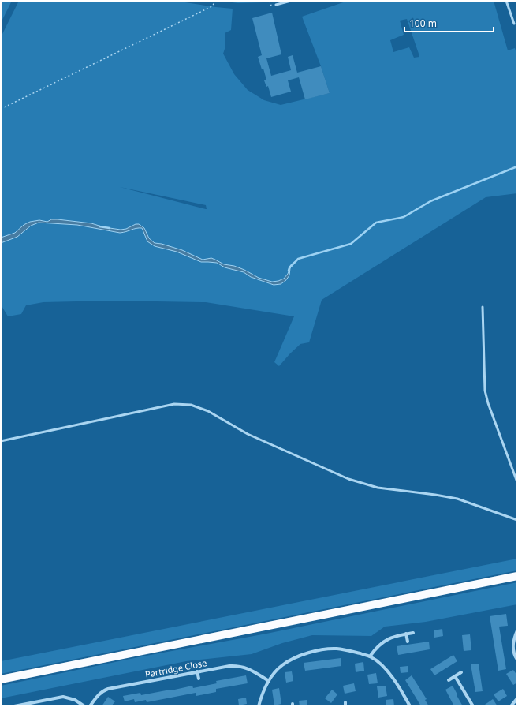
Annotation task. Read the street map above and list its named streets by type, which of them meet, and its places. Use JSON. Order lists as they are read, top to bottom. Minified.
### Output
{"streets":{"street":["Partridge Close"]},"scale_bar":"100 m"}
